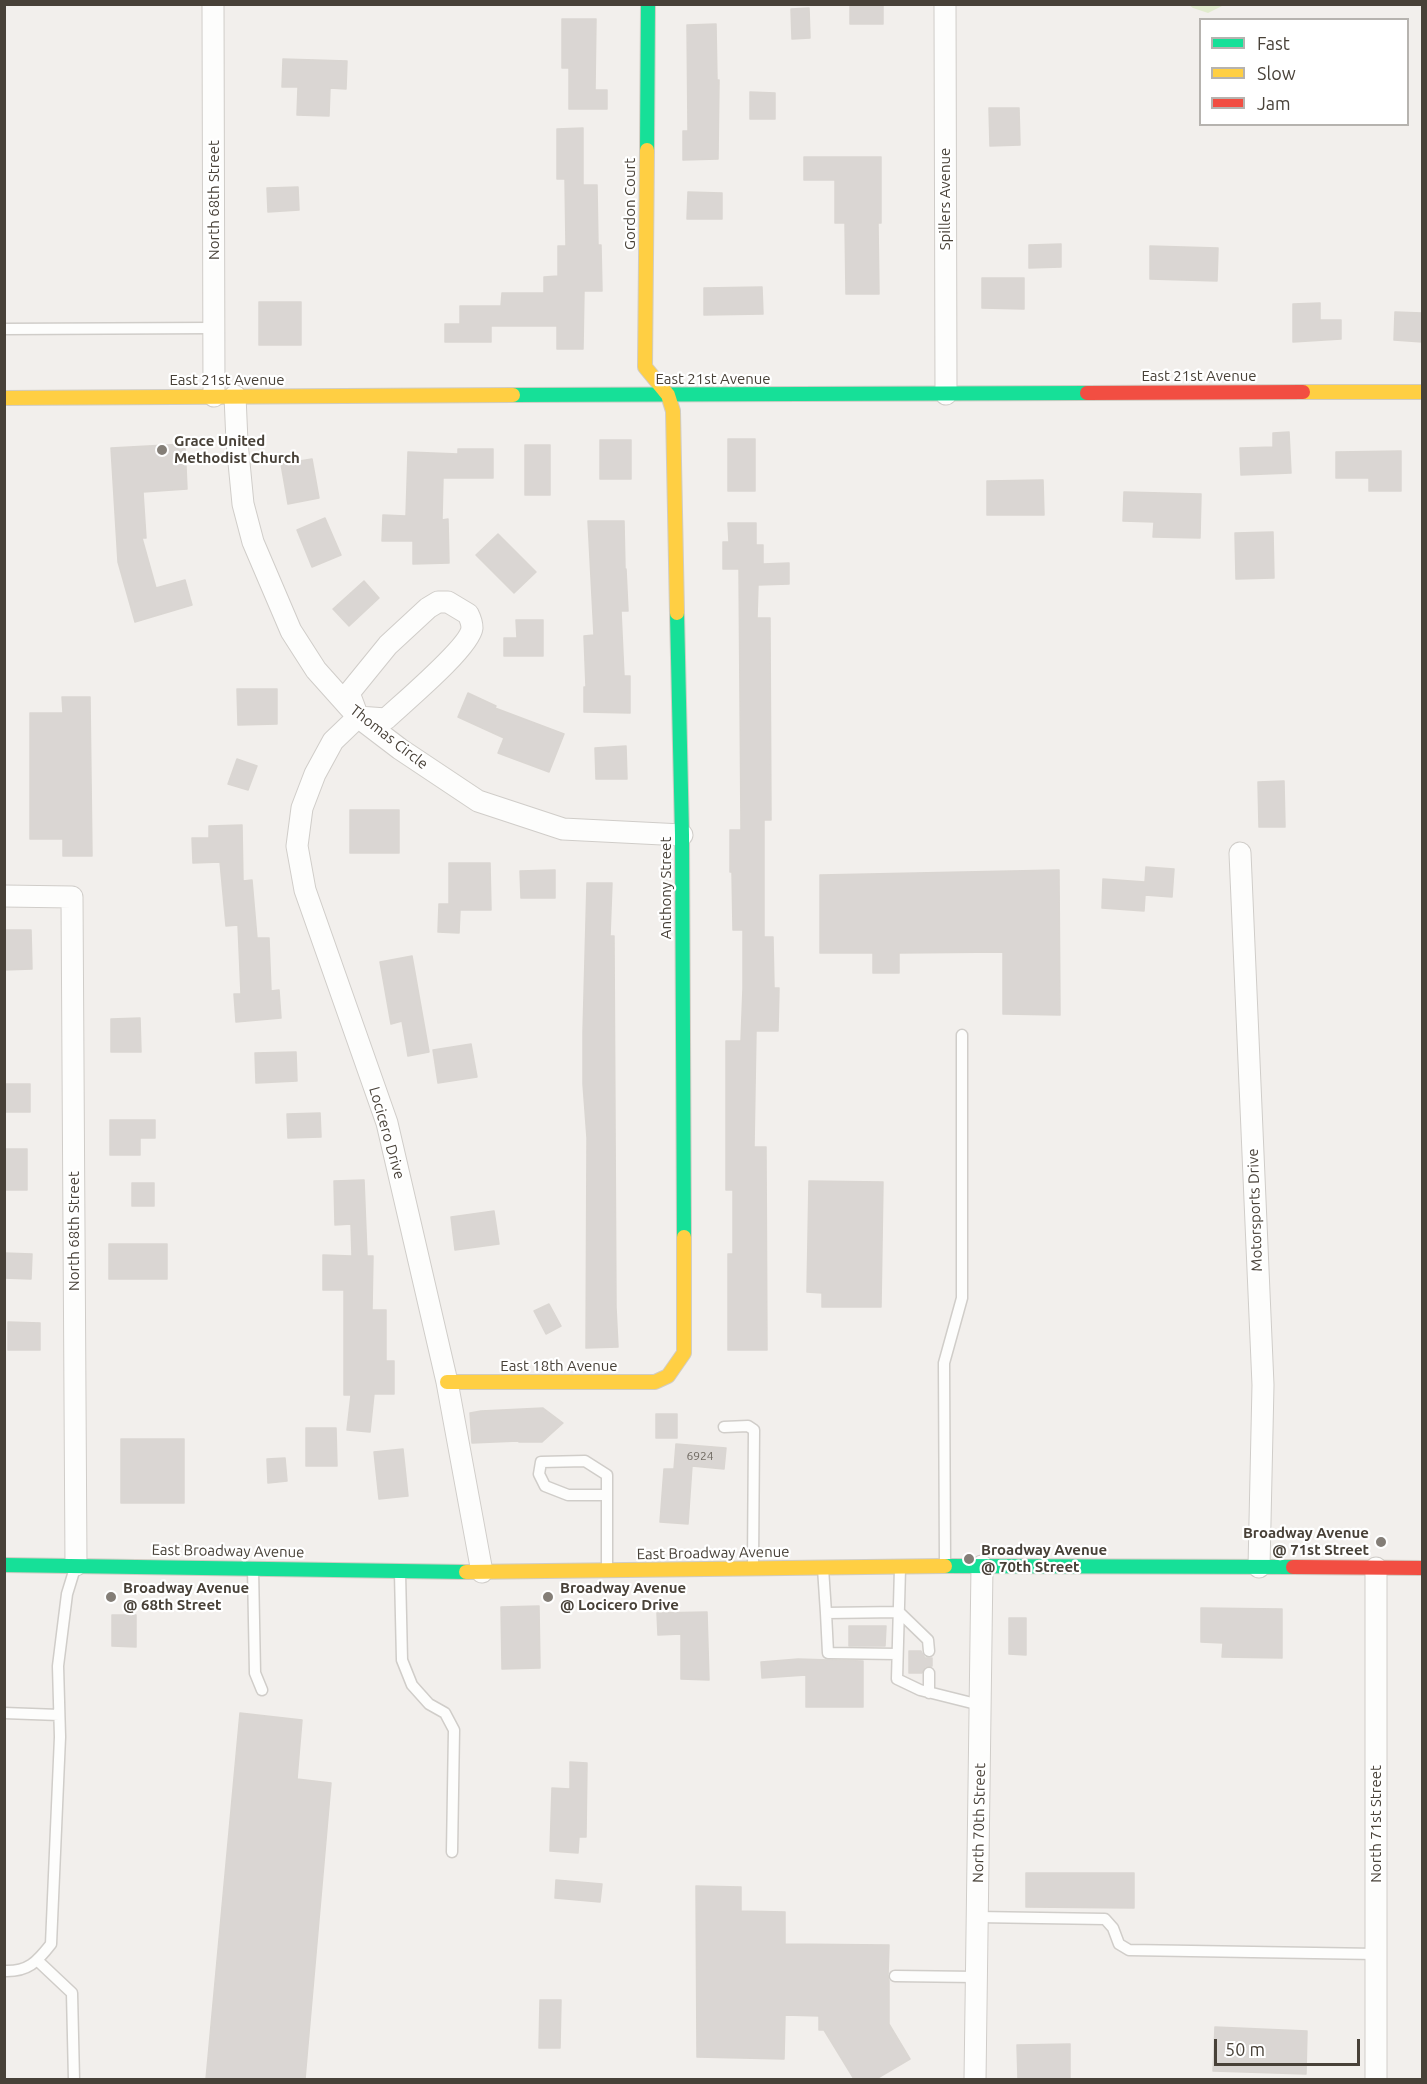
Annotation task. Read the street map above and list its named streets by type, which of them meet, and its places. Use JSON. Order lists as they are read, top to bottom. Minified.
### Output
{"streets":{"street":["Spillers Avenue","North 68th Street","Gordon Court","East 21st Avenue","Thomas Circle","Anthony Street","Locicero Drive","Motorsports Drive","East 18th Avenue","East Broadway Avenue","North 70th Street","North 71st Street"]},"crossings":[["Spillers Avenue","East 21st Avenue"],["North 68th Street","East 21st Avenue"],["North 68th Street","Thomas Circle"],["North 68th Street","East Broadway Avenue"],["Gordon Court","East 21st Avenue"],["Gordon Court","Anthony Street"],["East 21st Avenue","Thomas Circle"],["East 21st Avenue","Anthony Street"],["Thomas Circle","Anthony Street"],["Thomas Circle","Locicero Drive"],["Anthony Street","East 18th Avenue"],["Locicero Drive","East 18th Avenue"],["Locicero Drive","East Broadway Avenue"],["Motorsports Drive","East Broadway Avenue"],["East Broadway Avenue","North 70th Street"],["East Broadway Avenue","North 71st Street"]],"places":["Grace United Methodist Church","Broadway Avenue @ 71st Street","Broadway Avenue @ 70th Street","Broadway Avenue @ 68th Street","Broadway Avenue @ Locicero Drive"],"house_numbers":["6924"],"legend":["Fast","Slow","Jam"],"scale_bar":"50 m"}
